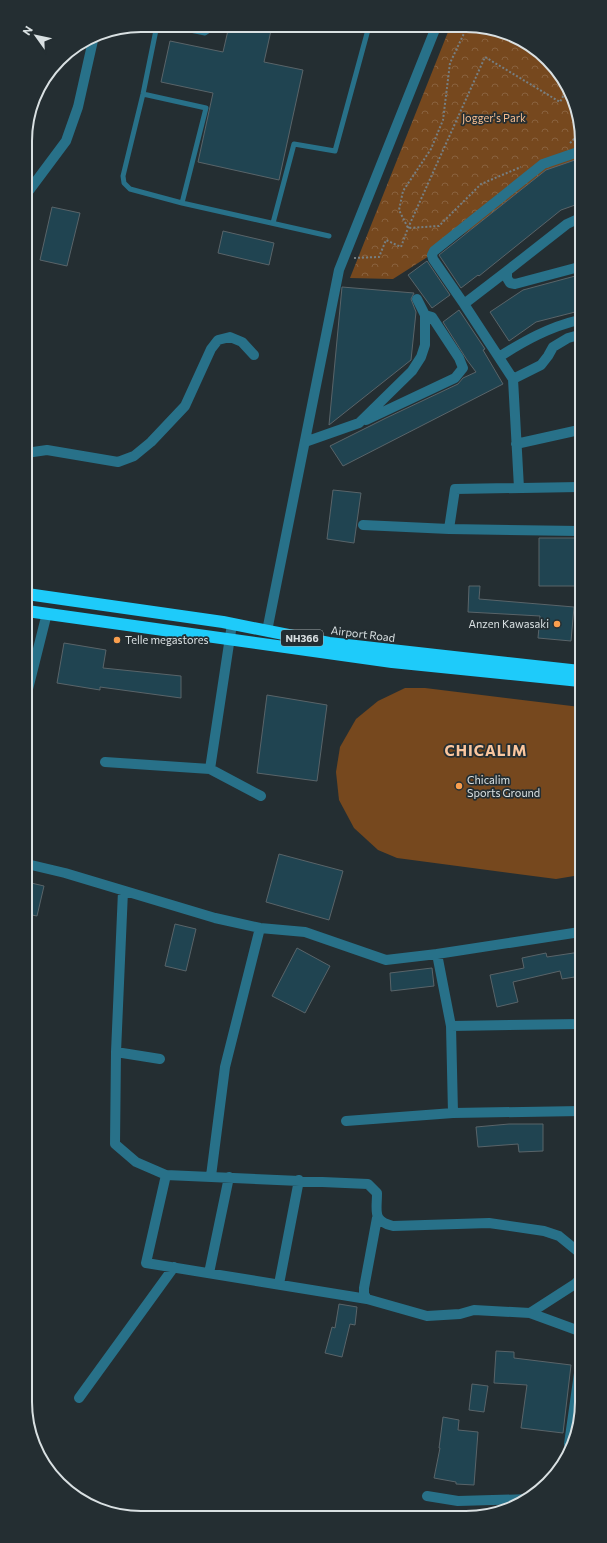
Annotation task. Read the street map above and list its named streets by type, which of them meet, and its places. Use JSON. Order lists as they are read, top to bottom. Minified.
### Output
{"streets":{"highway":["Airport Road","NH366"]},"districts":["CHICALIM"],"parks":["Jogger's Park"],"places":["Anzen Kawasaki","Telle megastores","Chicalim Sports Ground"],"north":"top left"}
